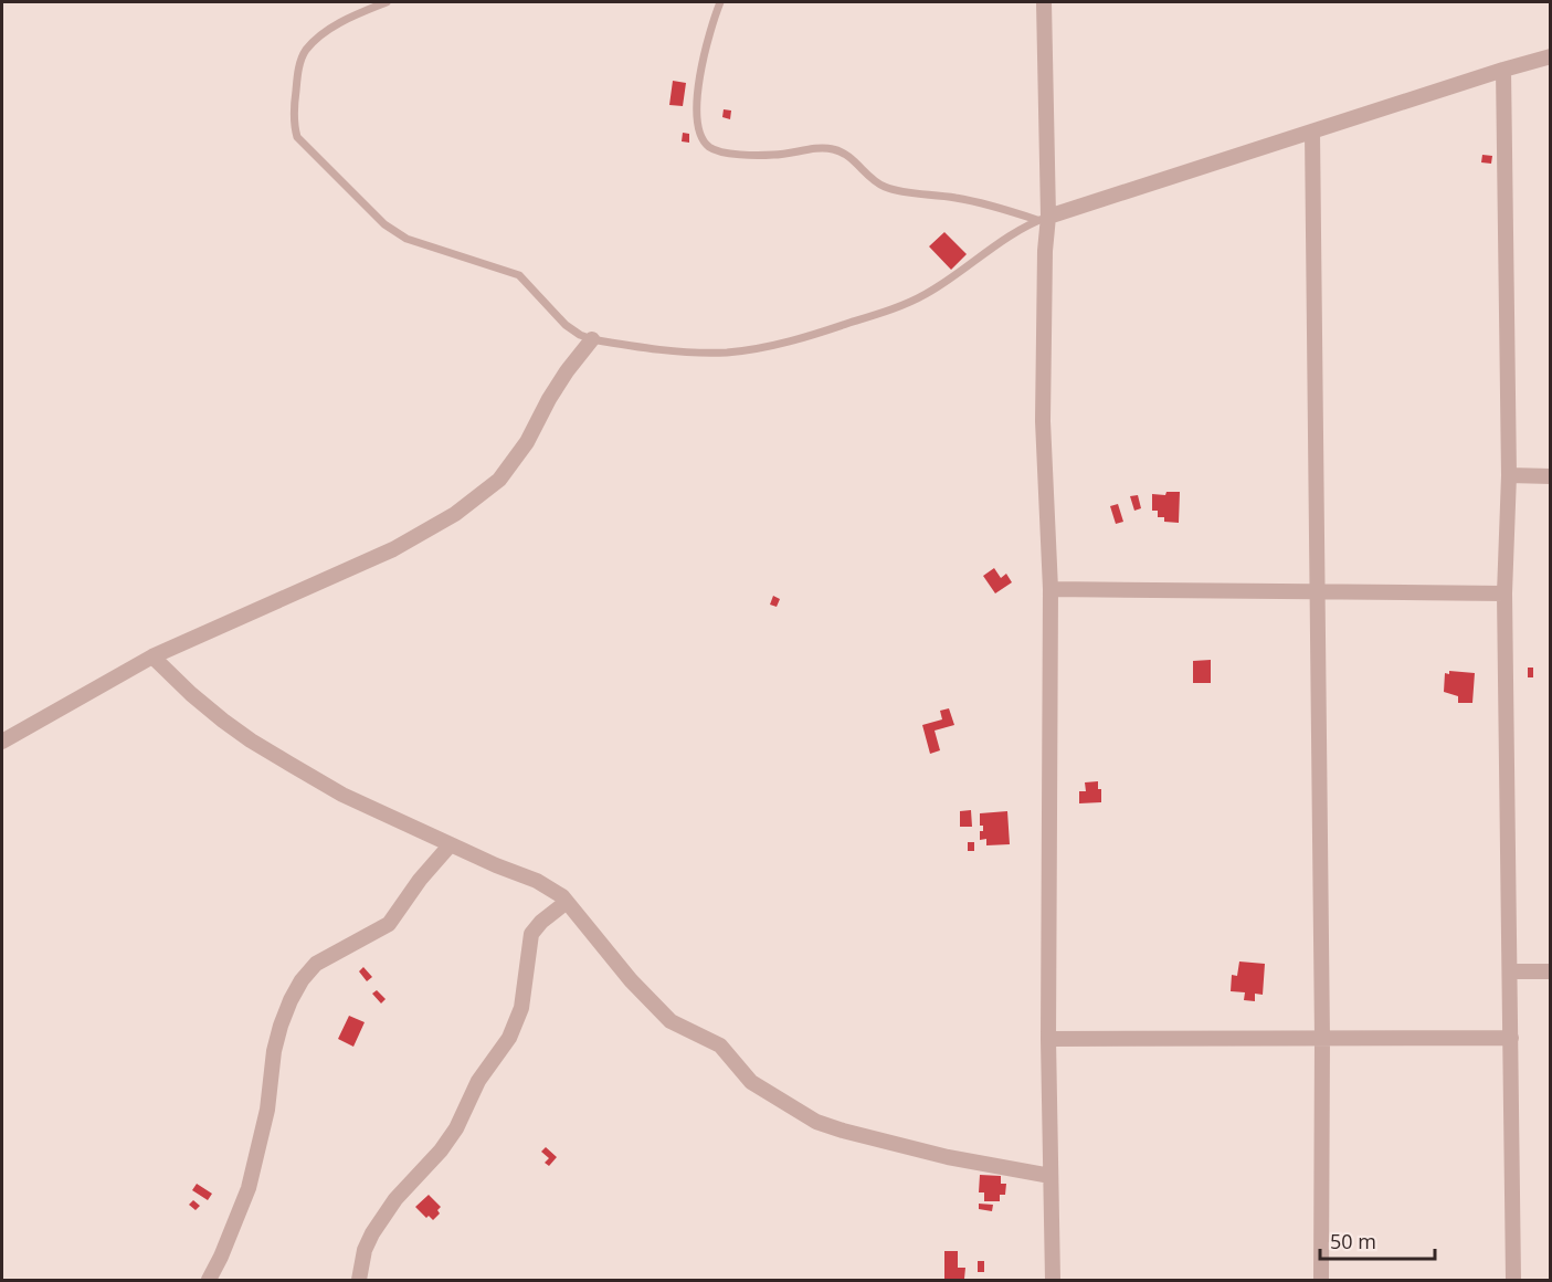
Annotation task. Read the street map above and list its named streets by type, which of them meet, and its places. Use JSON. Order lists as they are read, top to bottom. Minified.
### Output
{"scale_bar":"50 m"}
